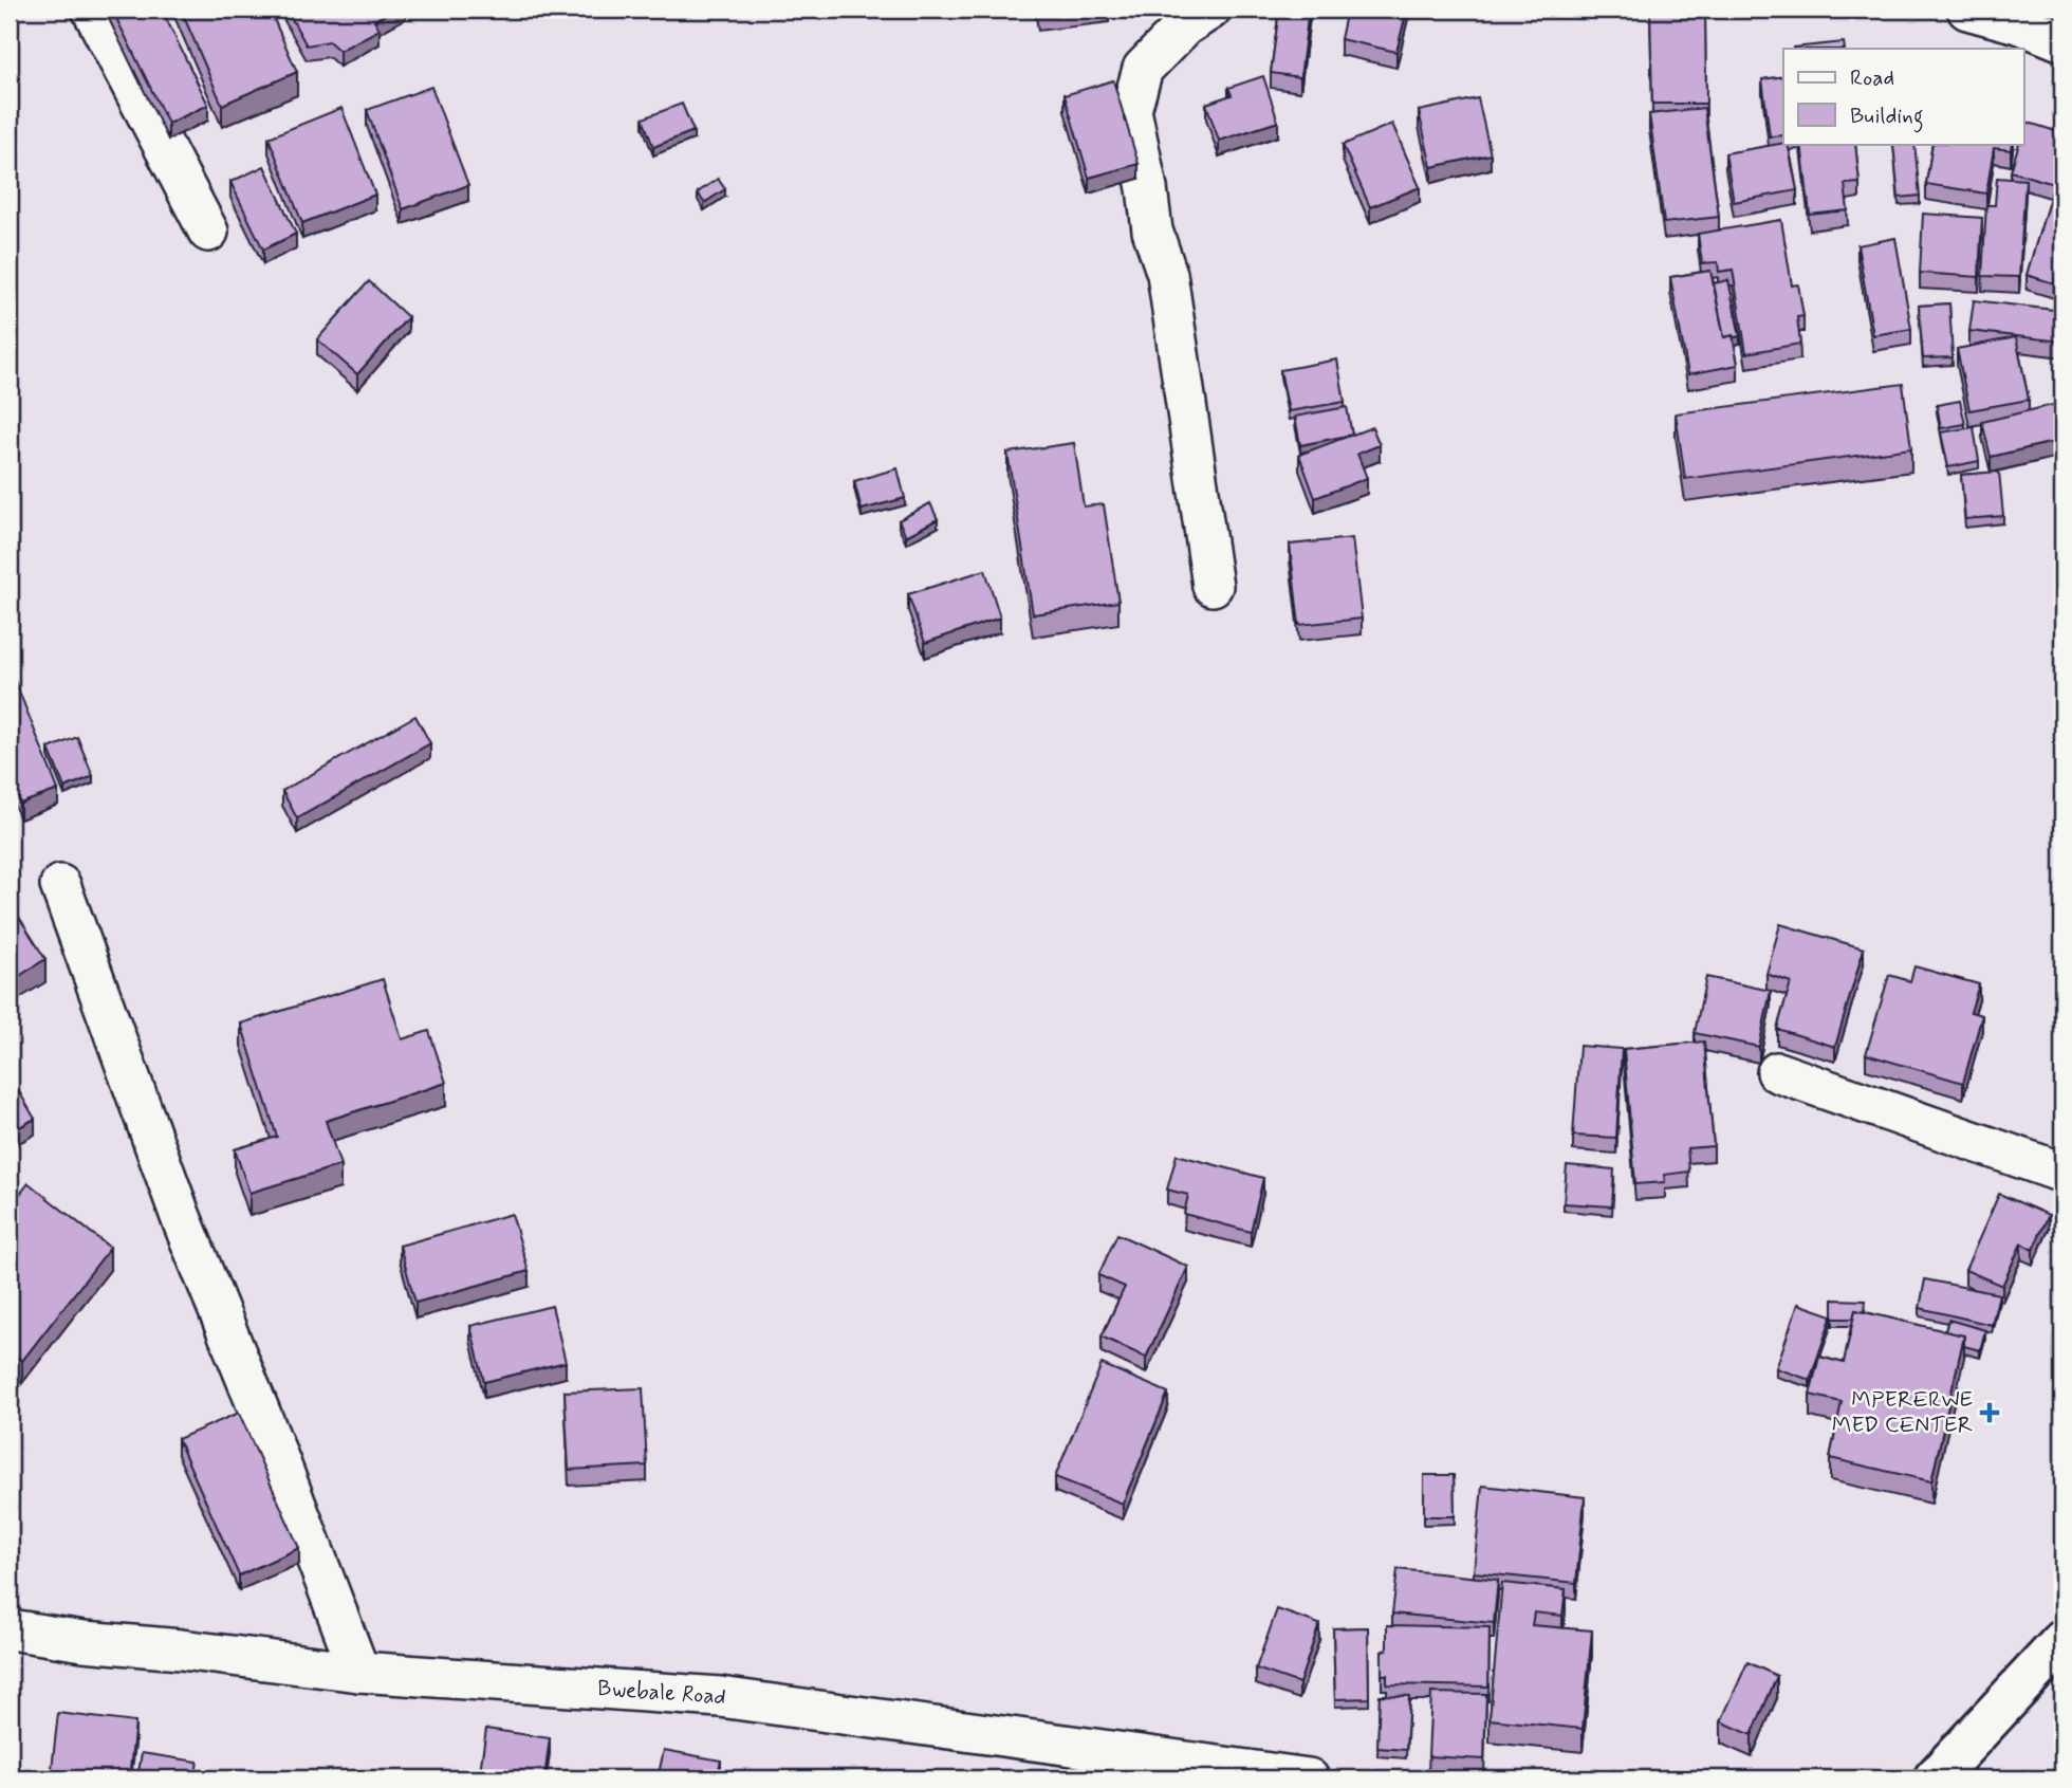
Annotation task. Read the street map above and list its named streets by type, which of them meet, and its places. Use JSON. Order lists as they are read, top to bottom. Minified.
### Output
{"streets":{"street":["Bwebale Road"]},"places":{"health":["MPERERWE MED CENTER"]},"legend":["Road","Building"]}
